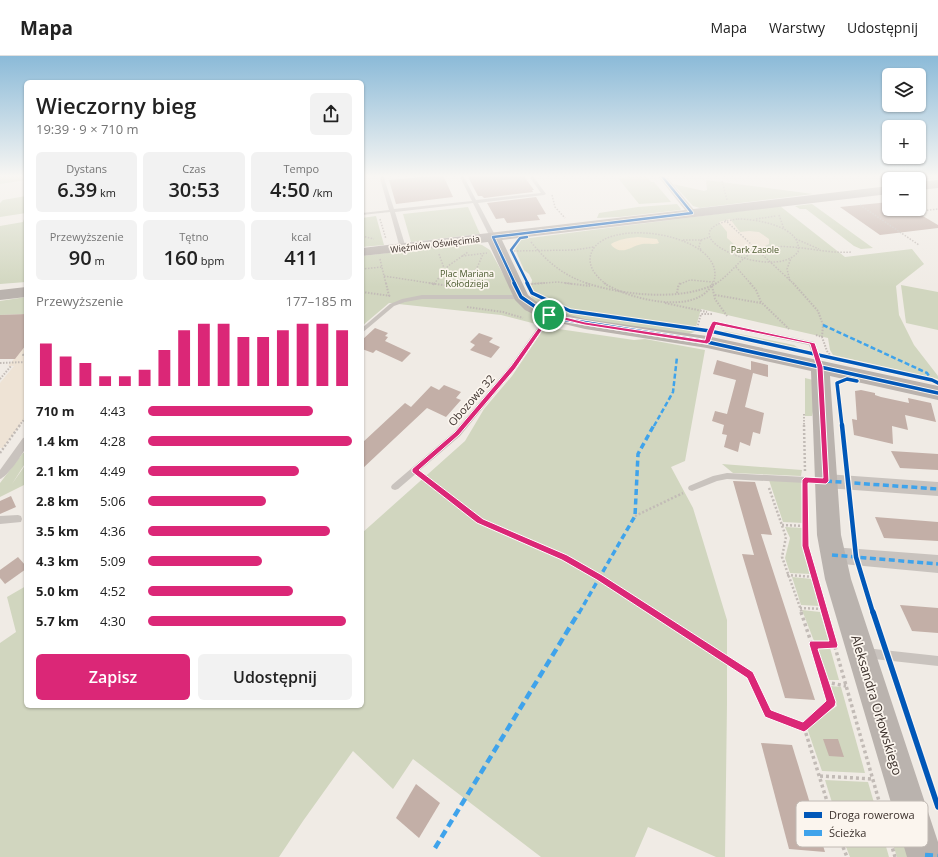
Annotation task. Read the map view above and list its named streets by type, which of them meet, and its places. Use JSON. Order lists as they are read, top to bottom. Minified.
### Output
{"streets":{"street":["Więźniów Oświęcimia","Aleksandra Orłowskiego"],"lane":["Obozowa 32"]},"parks":["Park Zasole","Plac Mariana Kołodzieja"],"legend":["Droga rowerowa","Ścieżka"],"page":{"header":"Mapa","nav":["Mapa","Warstwy","Udostępnij"],"map_buttons":["+","−"],"heading":["Wieczorny bieg","19:39 · 9 × 710 m"],"stats":[["Dystans","6.39 km"],["Czas","30:53"],["Tempo","4:50 /km"],["Przewyższenie","90 m"],["Tętno","160 bpm"],["kcal","411"]],"chart":["Przewyższenie","177–185 m"],"list":[{"name":"710 m","note":"4:43"},{"name":"1.4 km","note":"4:28"},{"name":"2.1 km","note":"4:49"},{"name":"2.8 km","note":"5:06"},{"name":"3.5 km","note":"4:36"},{"name":"4.3 km","note":"5:09"},{"name":"5.0 km","note":"4:52"},{"name":"5.7 km","note":"4:30"}],"buttons":["Zapisz","Udostępnij"]}}
